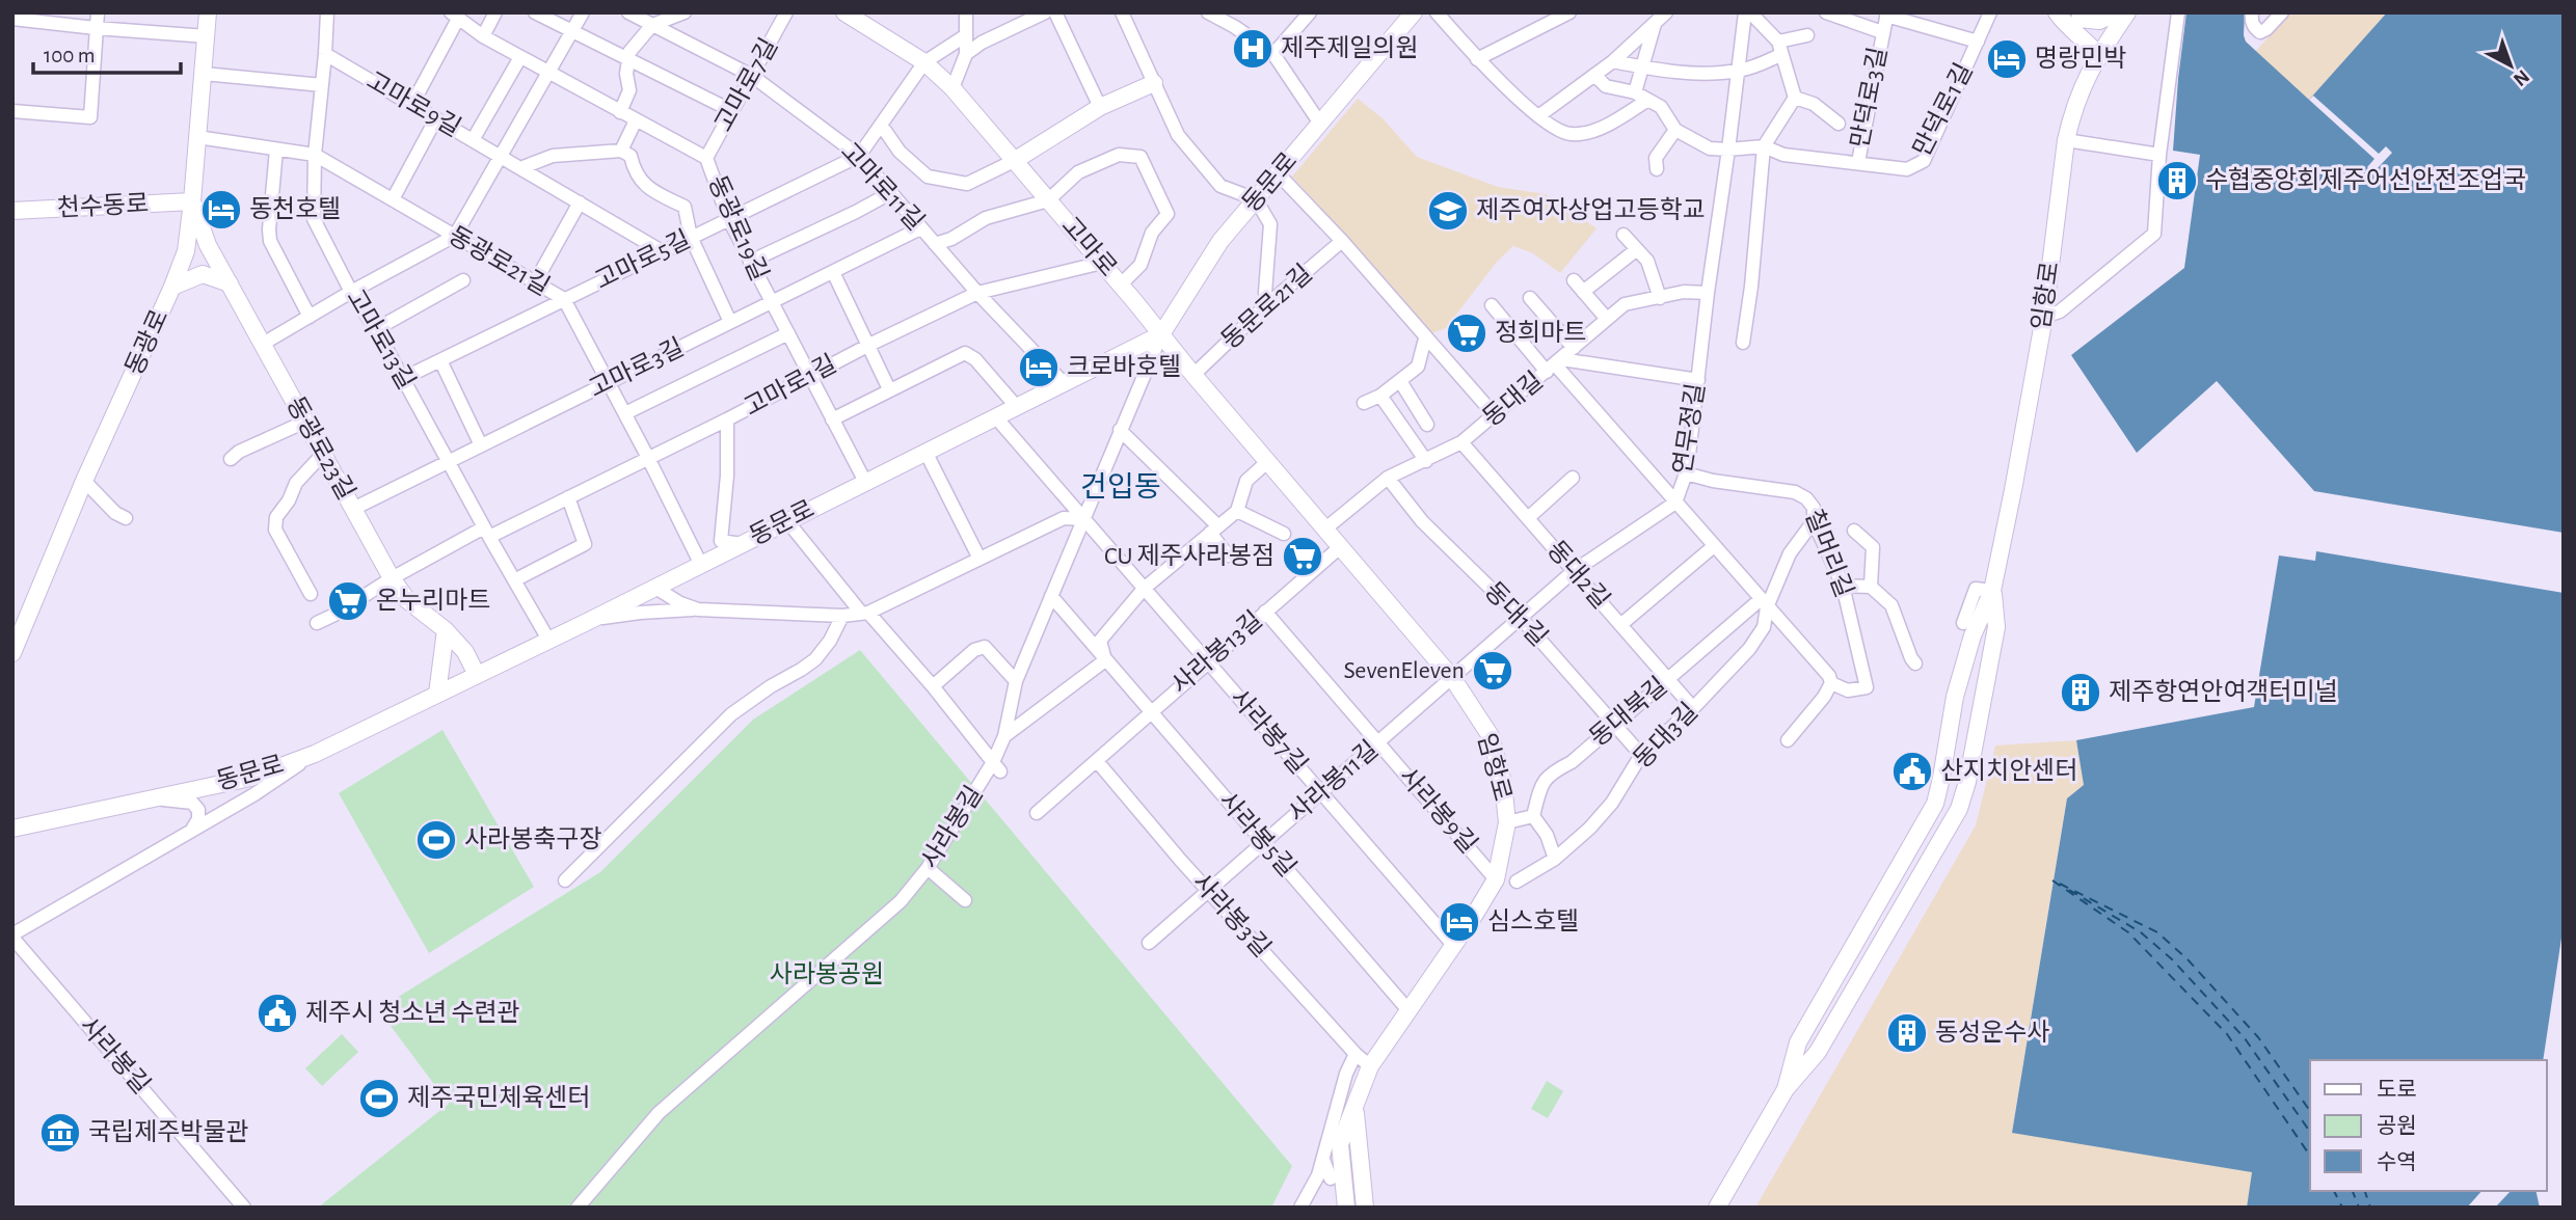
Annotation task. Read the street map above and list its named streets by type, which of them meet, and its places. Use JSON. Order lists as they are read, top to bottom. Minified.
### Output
{"streets":{"main road":["동문로","천수동로","고마로","임항로","동광로","동광로23길"],"street":["고마로7길","만덕로3길","고마로9길","만덕로1길","고마로11길","동광로19길","고마로5길","동광로21길","동문로21길","고마로13길","고마로3길","고마로1길","동대길","연무정길","칠머리길","동대2길","동대1길","사라봉13길","동대북길","사라봉7길","동대3길","사라봉11길","사라봉9길","사라봉길","사라봉5길","사라봉3길"]},"crossings":[["고마로7길","고마로11길"],["고마로7길","동광로19길"],["만덕로3길","만덕로1길"],["고마로9길","고마로5길"],["고마로9길","고마로13길"],["동문로","고마로11길"],["동문로","동광로19길"],["동문로","고마로"],["동문로","동광로21길"],["동문로","임항로"],["동문로","고마로13길"],["동문로","동광로23길"],["동문로","사라봉7길"],["동문로","사라봉길"],["고마로11길","고마로5길"],["고마로11길","고마로3길"],["고마로11길","고마로1길"],["천수동로","동광로"],["천수동로","동광로23길"],["동광로19길","고마로5길"],["동광로19길","고마로3길"],["동광로19길","고마로1길"],["고마로","고마로5길"],["고마로","임항로"],["고마로","고마로1길"],["고마로","사라봉길"],["고마로5길","동광로21길"],["고마로5길","고마로13길"],["동광로21길","고마로13길"],["동광로21길","동광로"],["동광로21길","고마로3길"],["동광로21길","고마로1길"],["임항로","동문로21길"],["임항로","동대길"],["임항로","연무정길"],["임항로","사라봉13길"],["임항로","사라봉7길"],["임항로","사라봉11길"],["임항로","사라봉9길"],["임항로","사라봉길"],["임항로","사라봉5길"],["임항로","사라봉3길"],["고마로13길","고마로3길"],["고마로13길","고마로1길"],["동광로","동광로23길"],["고마로3길","동광로23길"],["고마로1길","동광로23길"],["동대길","연무정길"],["동대길","동대2길"],["동대길","동대1길"],["연무정길","칠머리길"],["연무정길","동대2길"],["연무정길","동대1길"],["연무정길","사라봉11길"],["칠머리길","동대3길"],["동대2길","동대북길"],["동대2길","동대3길"],["동대1길","동대북길"],["동대1길","동대3길"],["사라봉13길","사라봉7길"],["사라봉13길","사라봉9길"],["사라봉13길","사라봉5길"],["사라봉13길","사라봉3길"],["동대북길","동대3길"],["사라봉7길","사라봉11길"],["사라봉7길","사라봉길"],["사라봉11길","사라봉9길"],["사라봉11길","사라봉5길"],["사라봉11길","사라봉3길"],["사라봉길","사라봉5길"]],"districts":["건입동"],"parks":["사라봉공원"],"places":{"hospital":["제주제일의원"],"hotel":["명랑민박","동천호텔","크로바호텔","심스호텔"],"building":["수협중앙회제주어선안전조업국","제주항연안여객터미널","동성운수사"],"school or university":["제주여자상업고등학교"],"supermarket":["정희마트","CU 제주사라봉점","온누리마트","SevenEleven"],"public building":["산지치안센터","제주시 청소년 수련관"],"sports":["사라봉축구장","제주국민체육센터"],"museum":["국립제주박물관"]},"legend":["도로","공원","수역"],"scale_bar":"100 m","north":"bottom right"}
